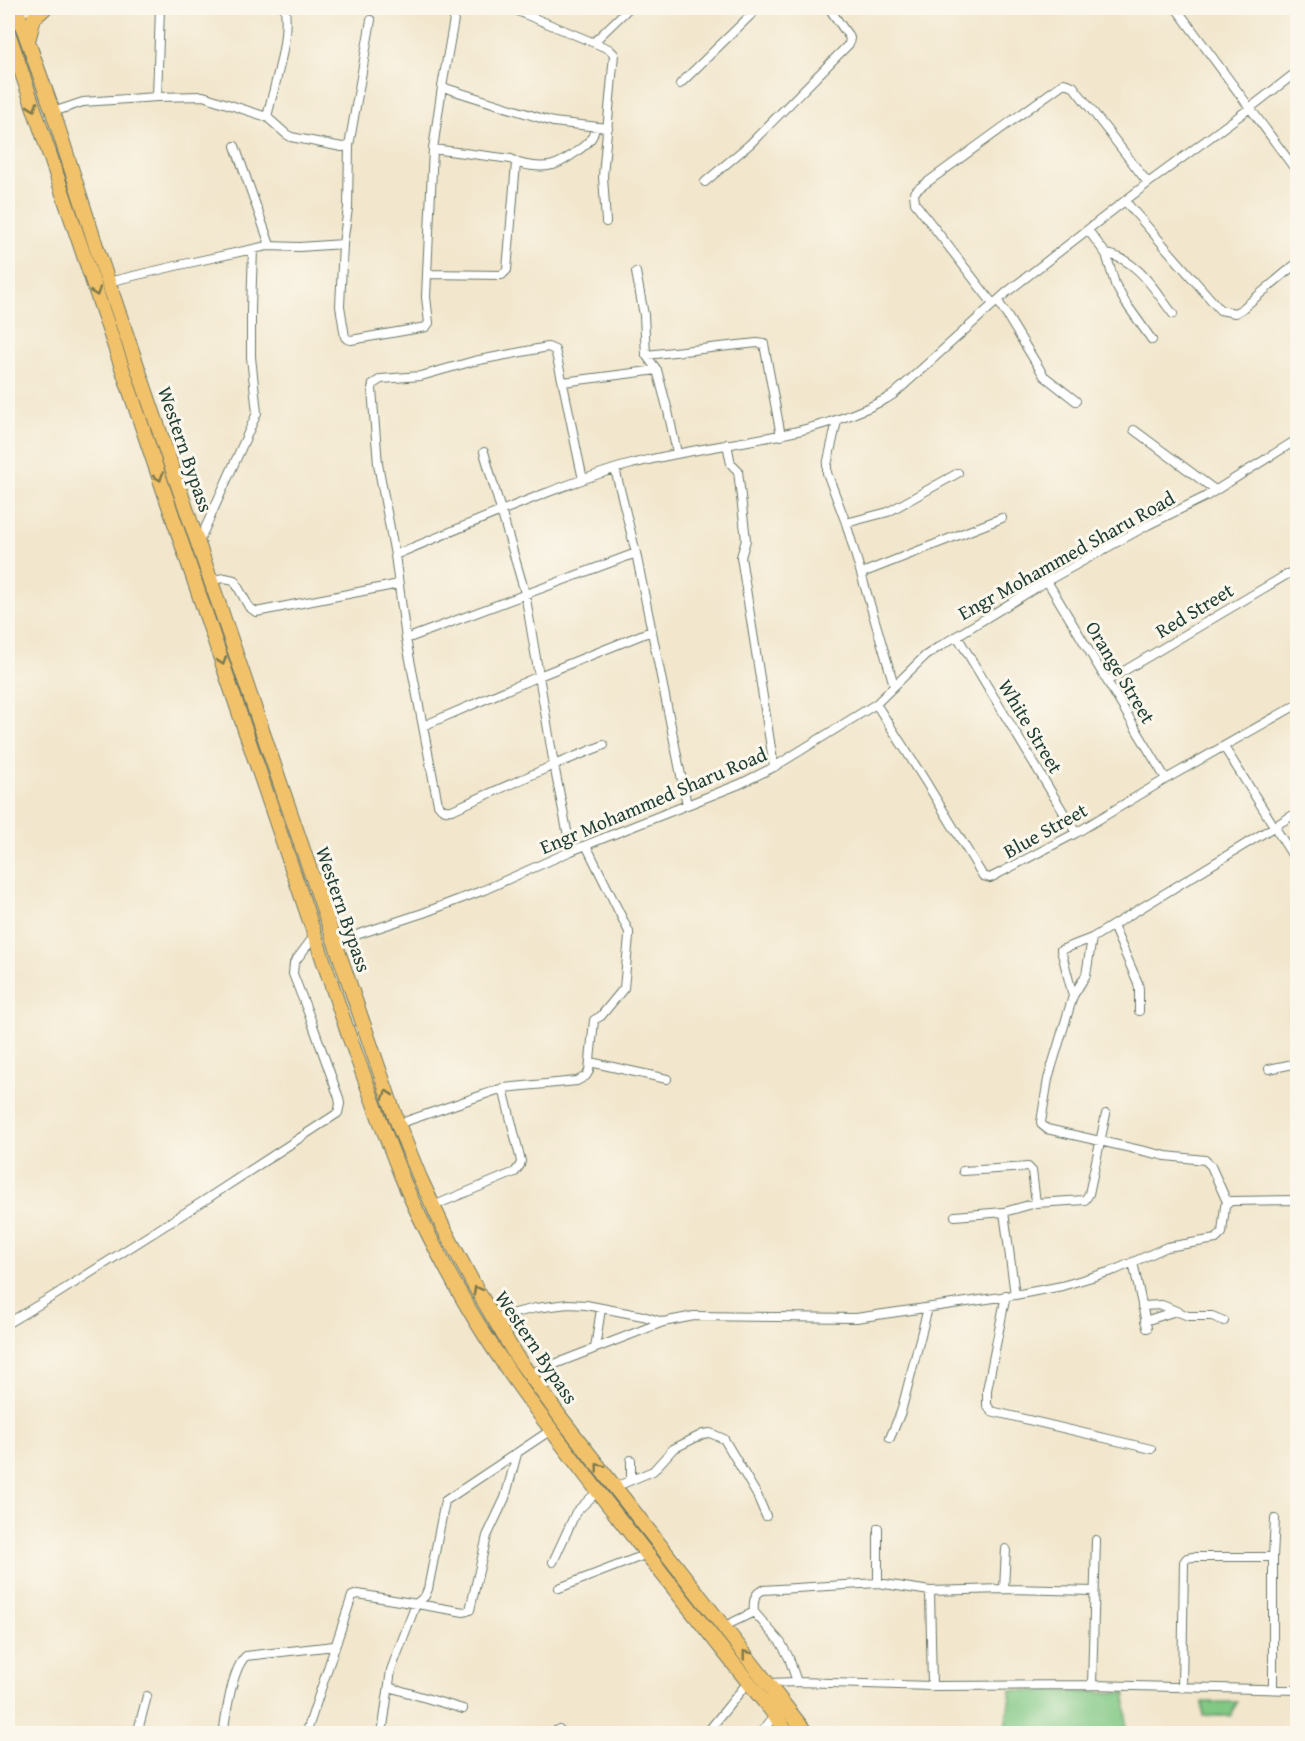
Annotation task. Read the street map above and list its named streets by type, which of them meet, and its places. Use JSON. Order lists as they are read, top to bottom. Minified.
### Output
{"streets":{"main road":["Western Bypass"],"street":["Engr Mohammed Sharu Road","Red Street","Orange Street","White Street","Blue Street"]},"crossings":[["Western Bypass","Engr Mohammed Sharu Road"],["Engr Mohammed Sharu Road","Orange Street"],["Engr Mohammed Sharu Road","White Street"],["Engr Mohammed Sharu Road","Blue Street"],["Red Street","Orange Street"],["Orange Street","Blue Street"],["White Street","Blue Street"]]}
